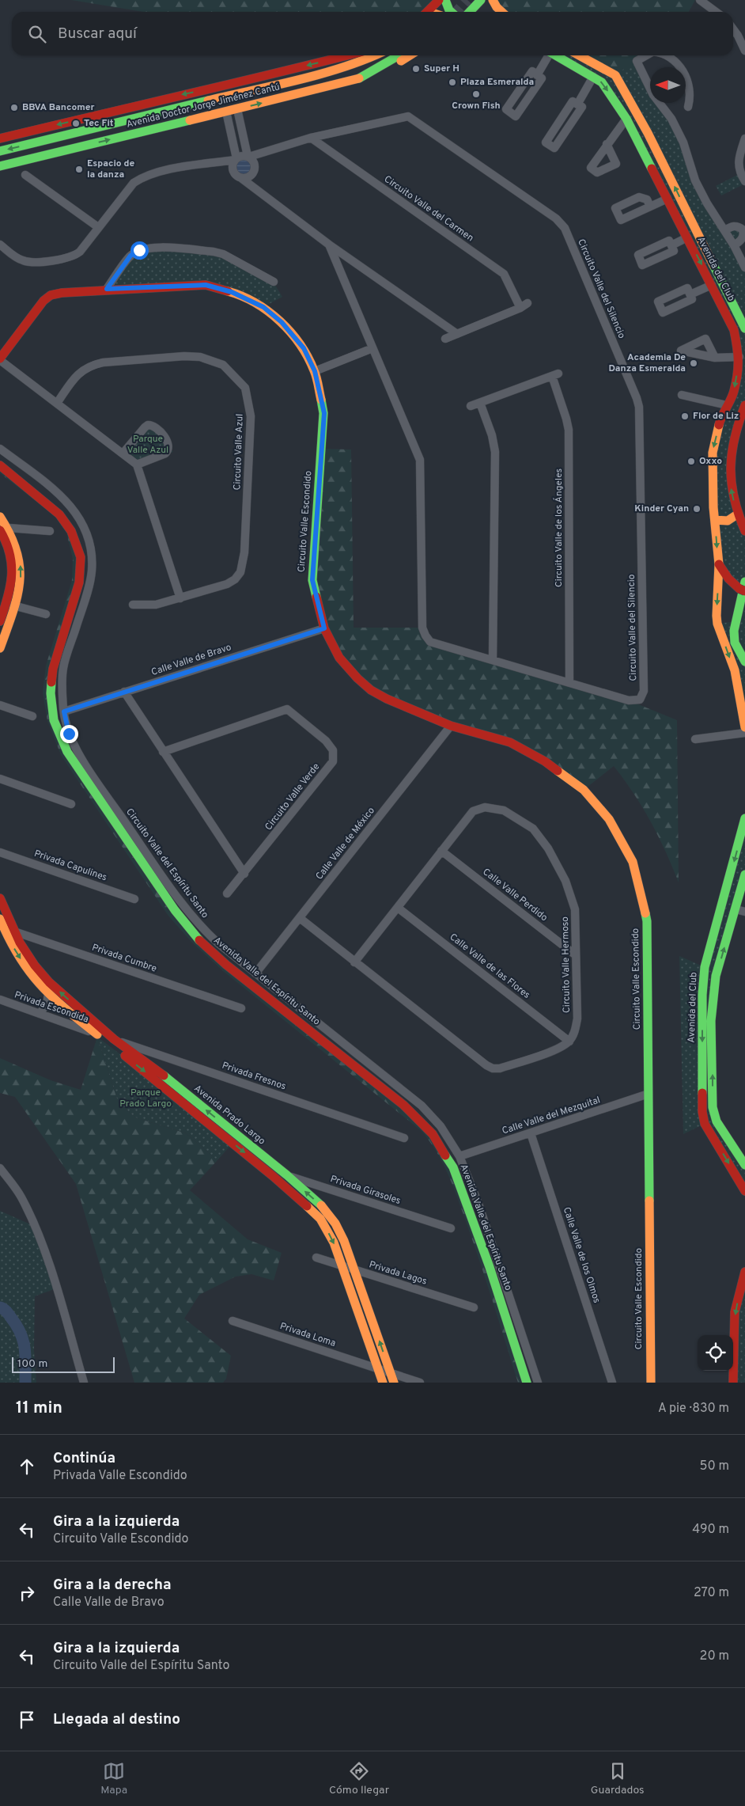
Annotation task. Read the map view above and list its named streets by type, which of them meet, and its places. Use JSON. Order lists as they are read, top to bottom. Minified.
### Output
{"streets":{"street":["Avenida Doctor Jorge Jiménez Cantú","Circuito Valle del Carmen","Avenida del Club","Circuito Valle del Silencio","Circuito Valle Azul","Circuito Valle Escondido","Circuito Valle de los Ángeles","Calle Valle de Bravo","Circuito Valle Verde","Calle Valle de México","Circuito Valle del Espíritu Santo","Privada Capulines","Calle Valle Perdido","Privada Cumbre","Circuito Valle Hermoso","Calle Valle de las Flores","Avenida Valle del Espíritu Santo","Privada Escondida","Privada Fresnos","Avenida Prado Largo","Calle Valle del Mezquital","Privada Girasoles","Calle Valle de los Olmos","Privada Lagos","Privada Loma"]},"crossings":[["Circuito Valle del Carmen","Circuito Valle del Silencio"],["Circuito Valle del Silencio","Circuito Valle de los Ángeles"],["Circuito Valle Escondido","Calle Valle de Bravo"],["Circuito Valle Escondido","Calle Valle de México"],["Circuito Valle Escondido","Calle Valle del Mezquital"],["Calle Valle de Bravo","Circuito Valle del Espíritu Santo"],["Calle Valle de México","Circuito Valle del Espíritu Santo"],["Circuito Valle del Espíritu Santo","Calle Valle del Mezquital"],["Calle Valle Perdido","Circuito Valle Hermoso"],["Privada Cumbre","Avenida Prado Largo"],["Circuito Valle Hermoso","Calle Valle de las Flores"],["Privada Escondida","Privada Fresnos"],["Privada Escondida","Avenida Prado Largo"],["Privada Fresnos","Avenida Prado Largo"],["Avenida Prado Largo","Privada Girasoles"],["Avenida Prado Largo","Privada Lagos"],["Avenida Prado Largo","Privada Loma"],["Calle Valle del Mezquital","Calle Valle de los Olmos"]],"parks":["Parque Valle Azul","Parque Prado Largo"],"places":["Super H","Plaza Esmeralda","Crown Fish","BBVA Bancomer","Tec Fit","Espacio de la danza","Academia De Danza Esmeralda","Flor de Liz","Oxxo","Kinder Cyan"],"scale_bar":"100 m","north":"left","page":{"search":"Buscar aquí","scale":"100 m","heading":["11 min","A pie · 830 m"],"list":[["Continúa","Privada Valle Escondido","50 m"],["Gira a la izquierda","Circuito Valle Escondido","490 m"],["Gira a la derecha","Calle Valle de Bravo","270 m"],["Gira a la izquierda","Circuito Valle del Espíritu Santo","20 m"],"Llegada al destino"],"nav":["Mapa","Cómo llegar","Guardados"]}}
